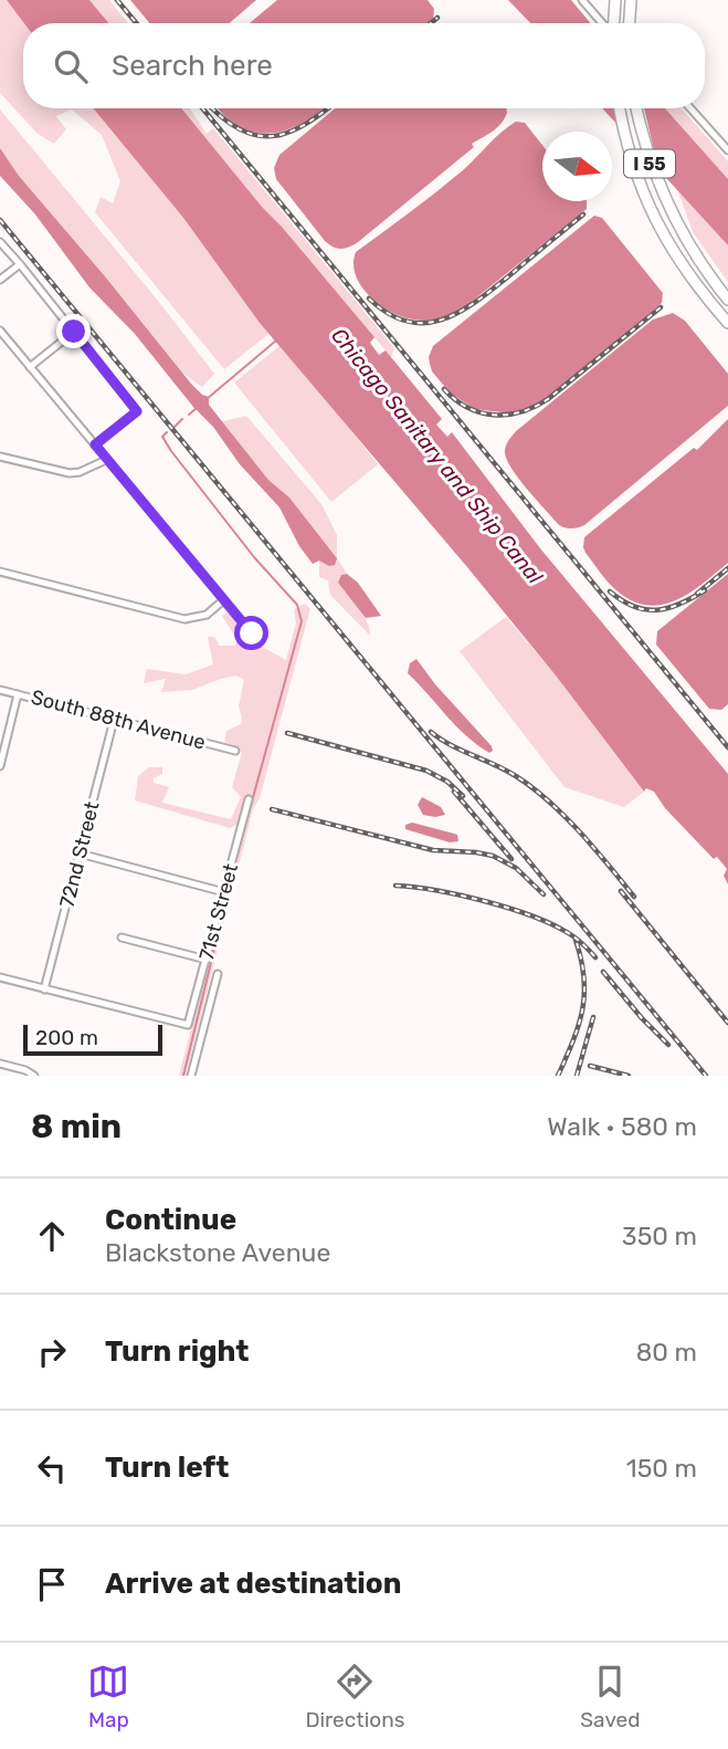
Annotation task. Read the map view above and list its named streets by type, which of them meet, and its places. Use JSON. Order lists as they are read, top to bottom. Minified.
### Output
{"streets":{"highway":["I 55"],"street":["South 88th Avenue","72nd Street","71st Street"]},"crossings":[["South 88th Avenue","72nd Street"],["72nd Street","71st Street"]],"water":["Chicago Sanitary and Ship Canal"],"scale_bar":"200 m","north":"right","page":{"search":"Search here","scale":"200 m","heading":["8 min","Walk · 580 m"],"list":[["Continue","Blackstone Avenue","350 m"],["Turn right","80 m"],["Turn left","150 m"],"Arrive at destination"],"nav":["Map","Directions","Saved"]}}
